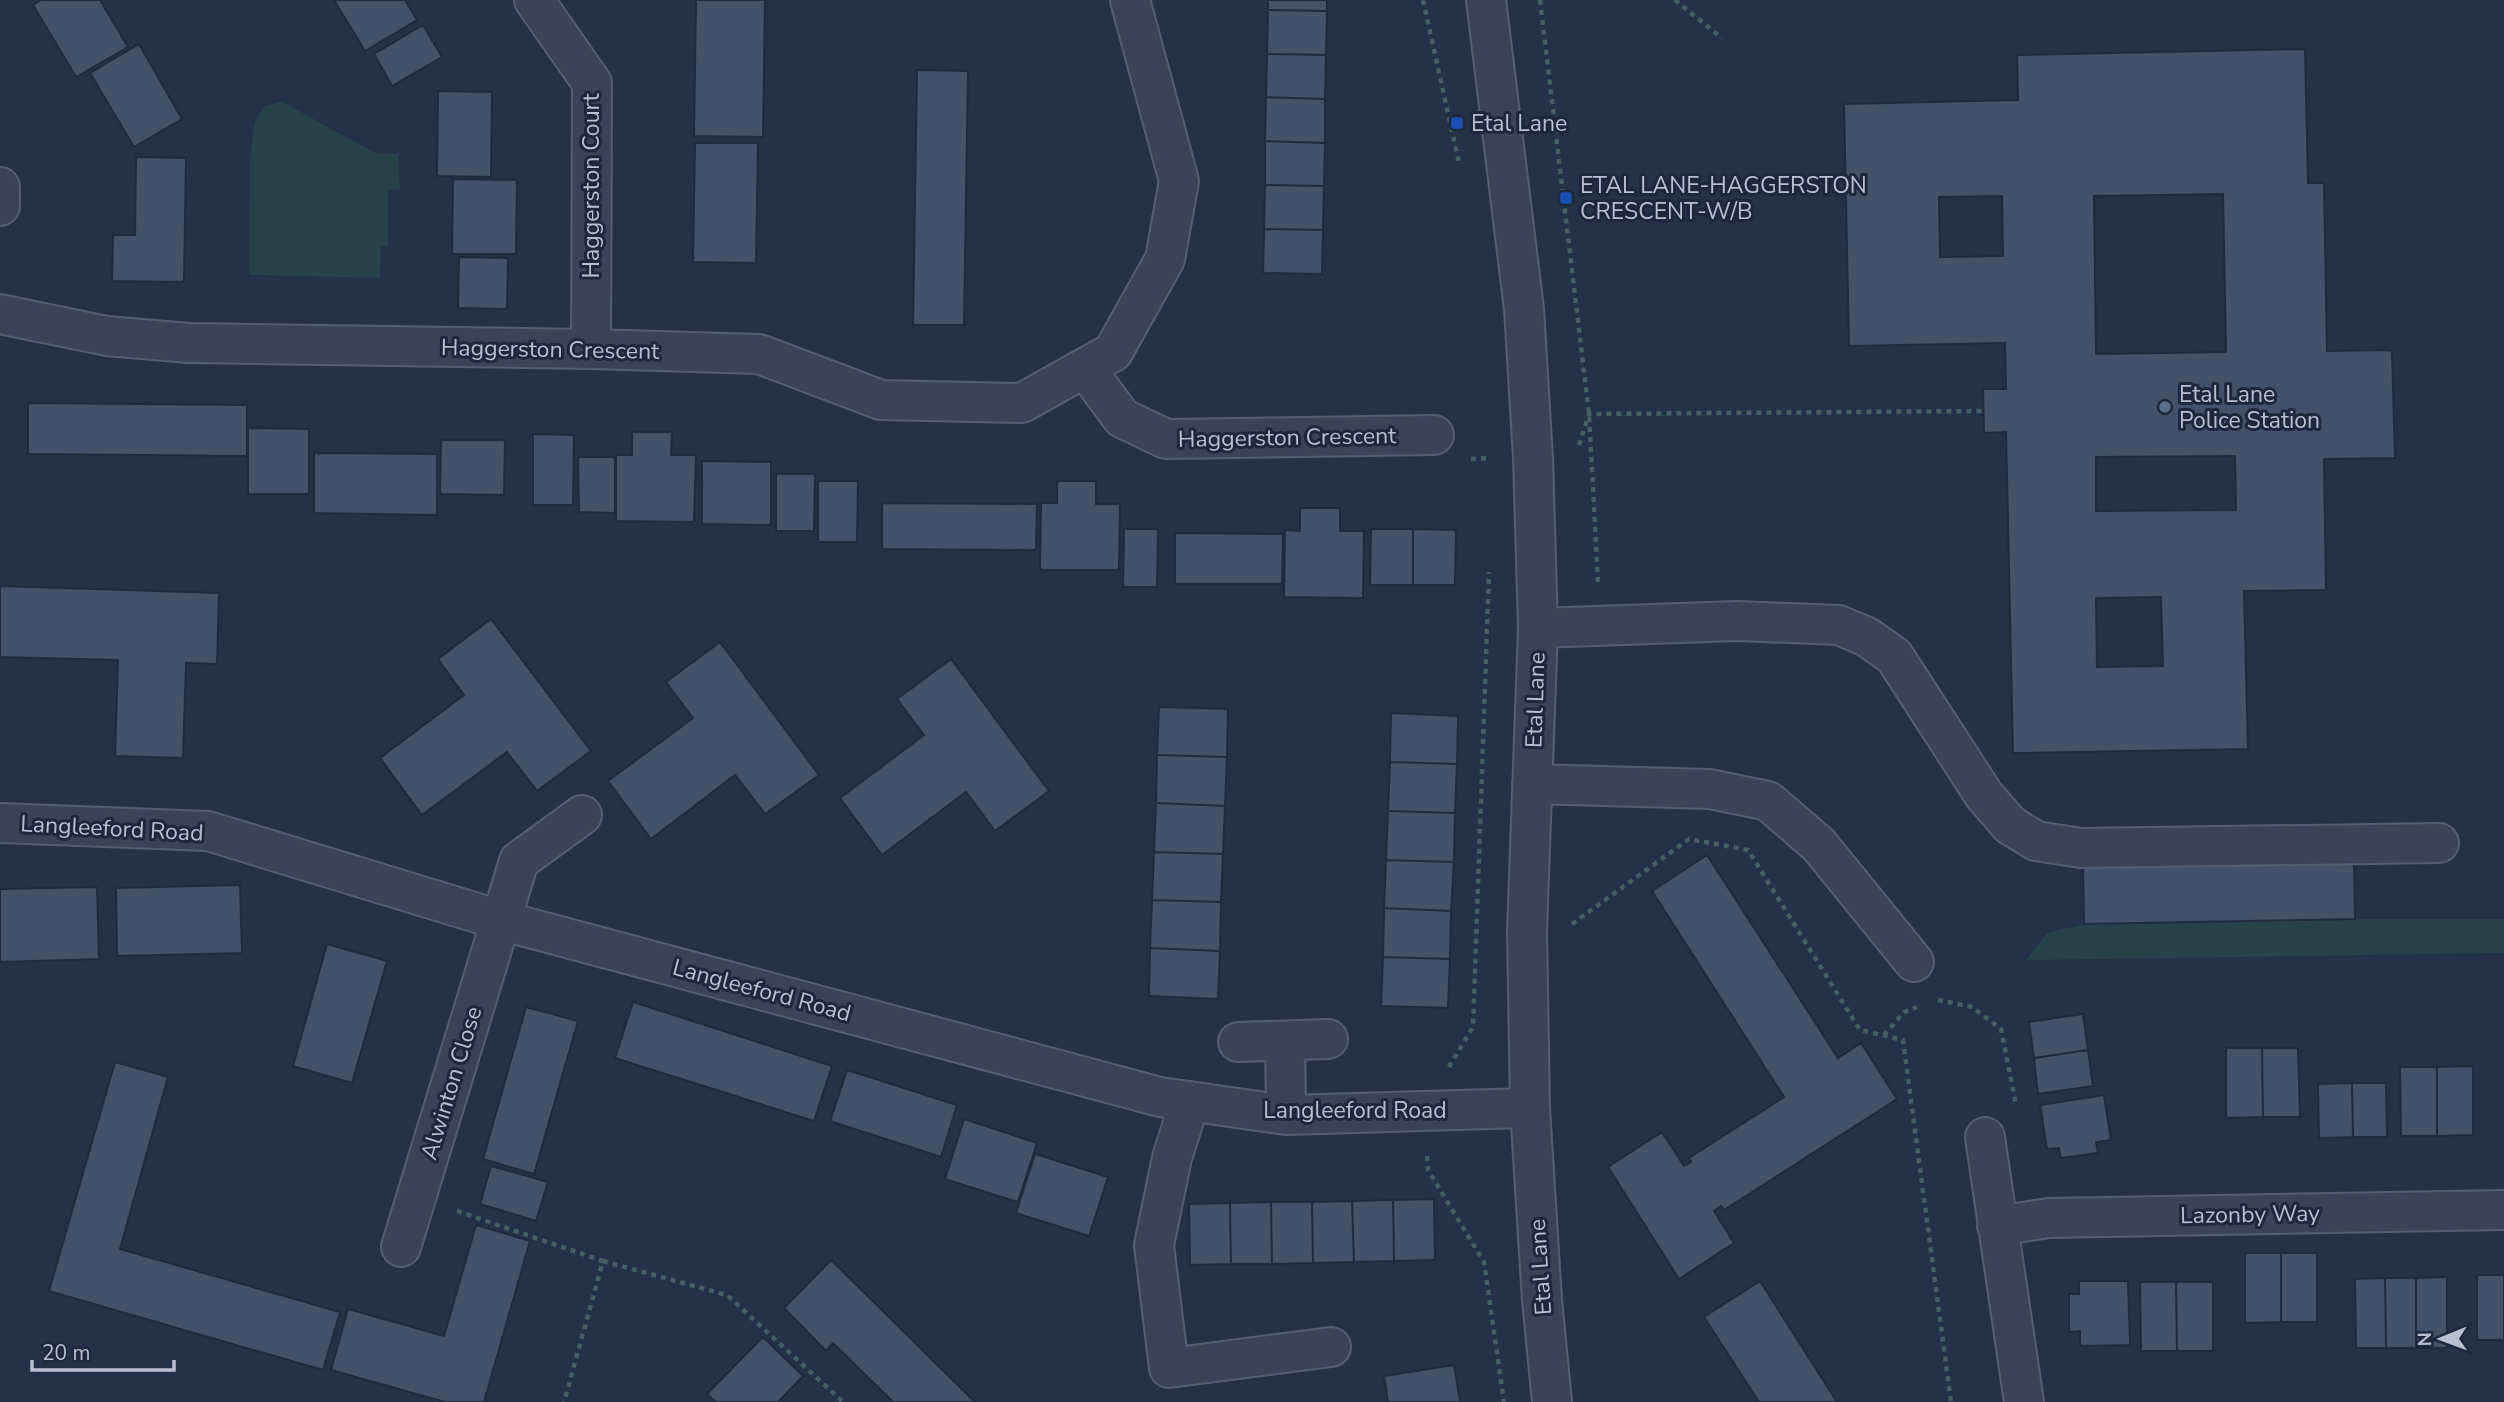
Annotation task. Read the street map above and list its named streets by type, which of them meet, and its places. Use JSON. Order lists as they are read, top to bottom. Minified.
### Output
{"streets":{"street":["Haggerston Court","Haggerston Crescent","Etal Lane","Langleeford Road","Alwinton Close","Lazonby Way"]},"crossings":[["Haggerston Court","Haggerston Crescent"],["Etal Lane","Langleeford Road"],["Langleeford Road","Alwinton Close"]],"places":{"transit":["Etal Lane","ETAL LANE-HAGGERSTON CRESCENT-W/B"],"other":["Etal Lane Police Station"]},"scale_bar":"20 m","north":"left"}
